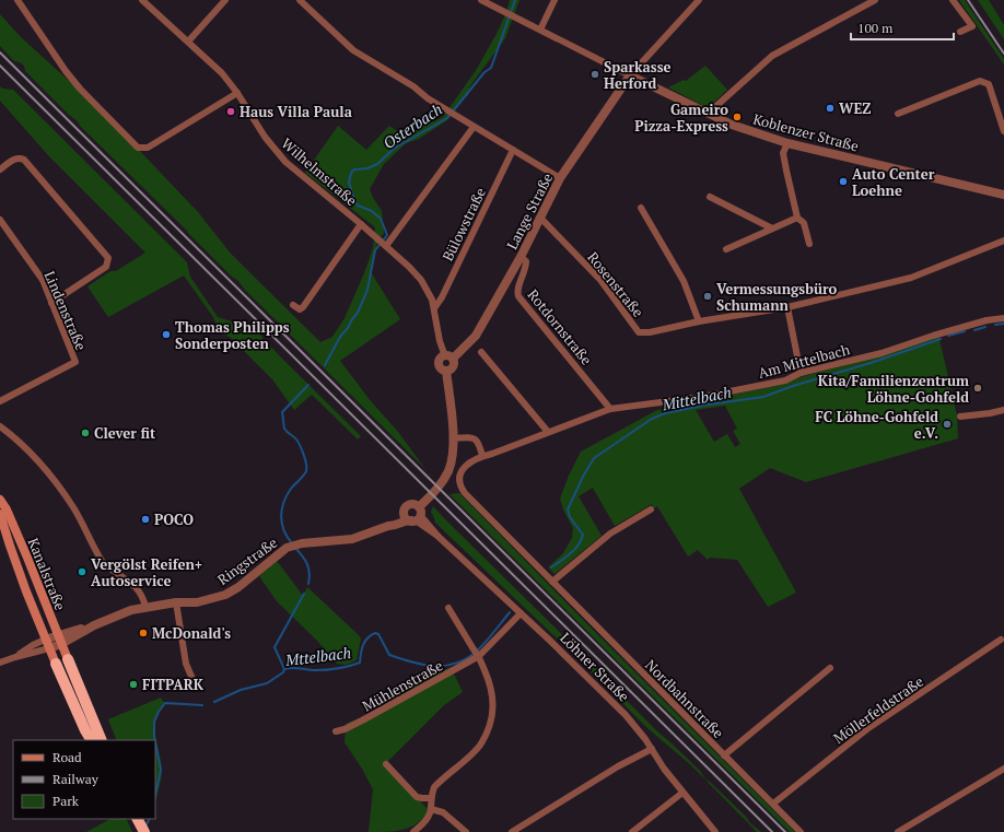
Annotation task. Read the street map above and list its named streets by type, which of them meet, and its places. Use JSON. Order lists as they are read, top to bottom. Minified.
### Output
{"streets":{"main road":["Kanalstraße"],"street":["Koblenzer Straße","Wilhelmstraße","Lange Straße","Bülowstraße","Rosenstraße","Lindenstraße","Rotdornstraße","Am Mittelbach","Ringstraße","Löhner Straße","Mühlenstraße","Nordbahnstraße","Möllerfeldstraße"]},"crossings":[["Koblenzer Straße","Lange Straße"],["Lange Straße","Rosenstraße"],["Lange Straße","Rotdornstraße"],["Rotdornstraße","Am Mittelbach"],["Am Mittelbach","Nordbahnstraße"],["Ringstraße","Kanalstraße"],["Ringstraße","Löhner Straße"],["Löhner Straße","Mühlenstraße"],["Nordbahnstraße","Möllerfeldstraße"]],"water":["Osterbach","Mittelbach","Mttelbach"],"places":["Sparkasse Herford","WEZ","Haus Villa Paula","Gameiro Pizza-Express","Auto Center Loehne","Vermessungsbüro Schumann","Thomas Philipps Sonderposten","Kita/Familienzentrum Löhne-Gohfeld","FC Löhne-Gohfeld e.V.","Clever fit","POCO","Vergölst Reifen+ Autoservice","McDonald's","FITPARK"],"legend":["Road","Railway","Park"],"scale_bar":"100 m"}
